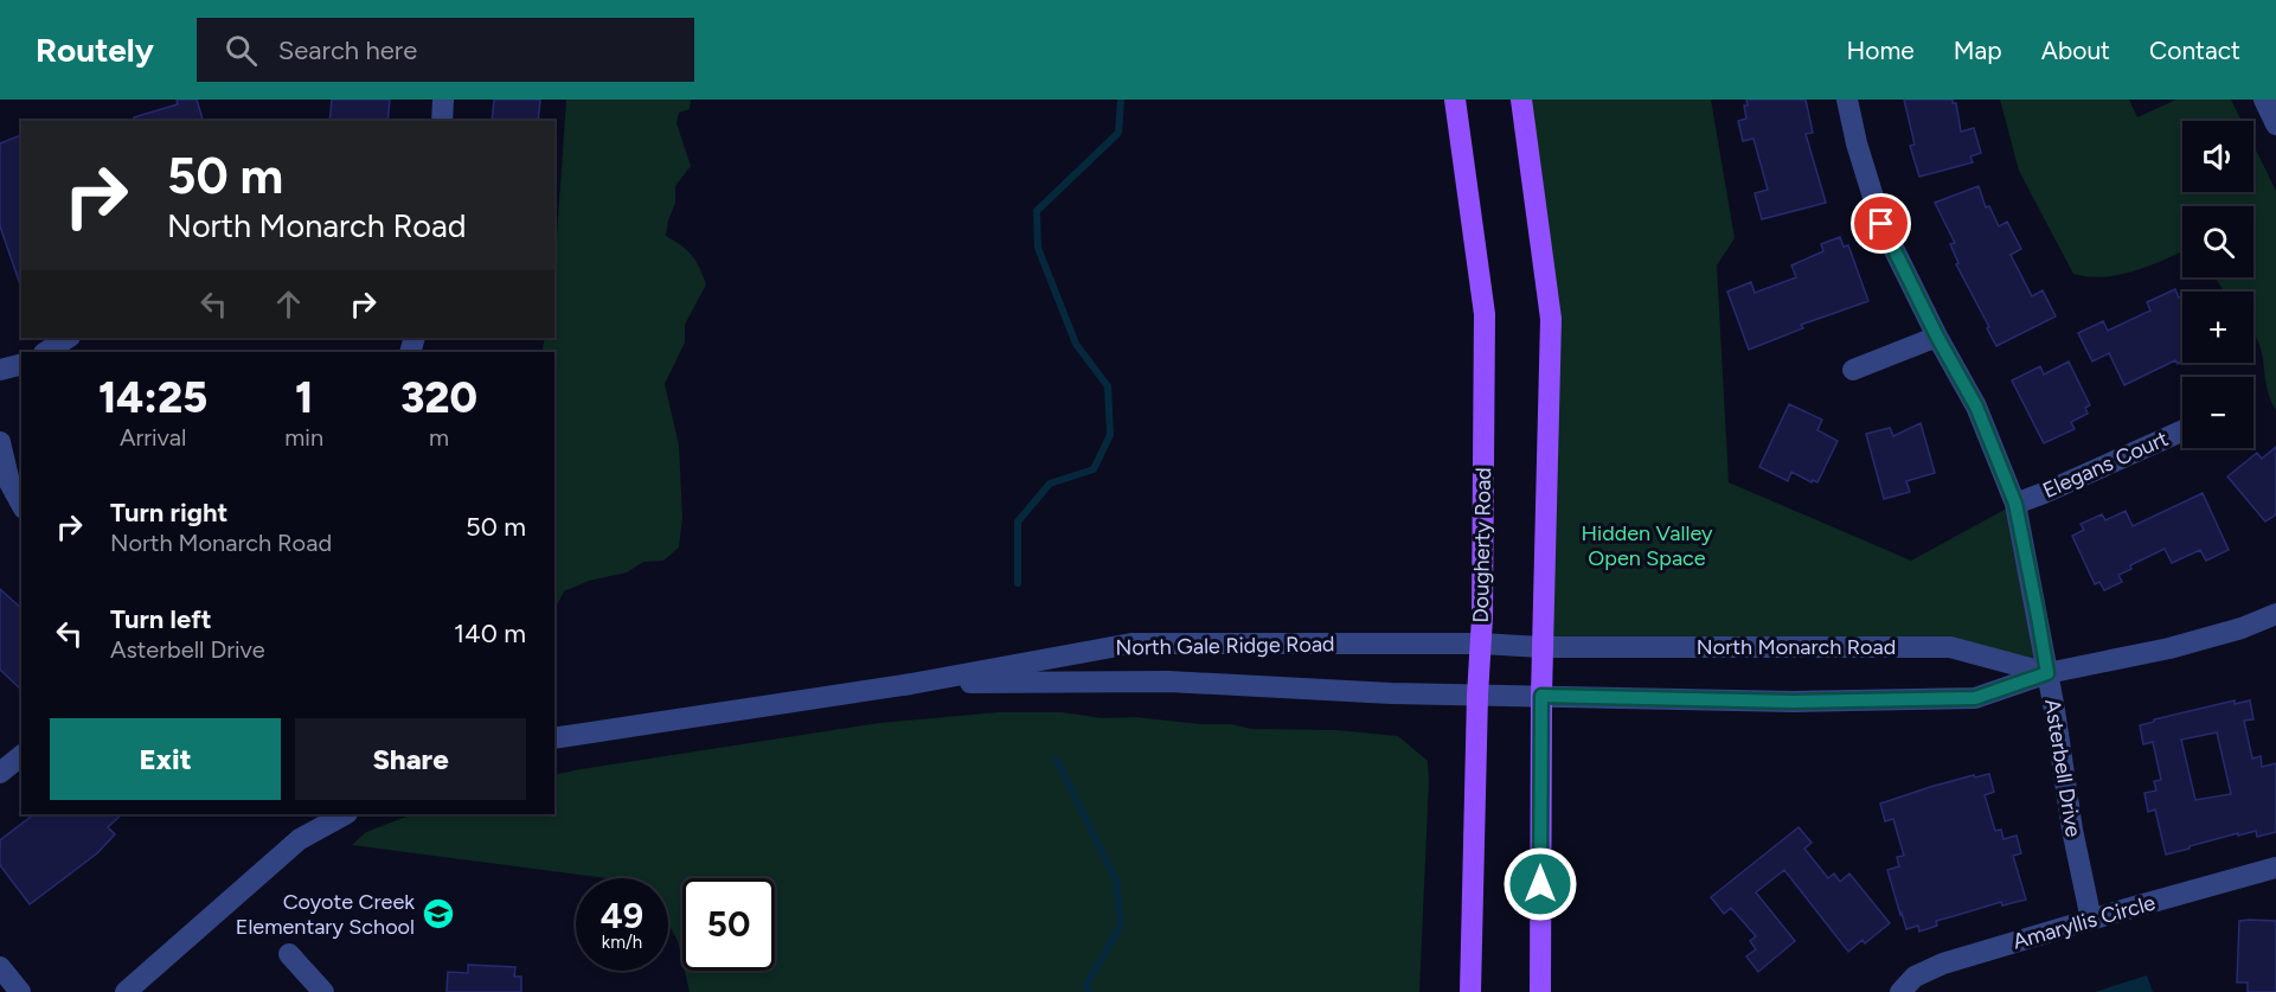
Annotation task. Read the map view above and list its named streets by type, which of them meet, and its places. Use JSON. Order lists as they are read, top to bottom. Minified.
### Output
{"streets":{"main road":["Dougherty Road"],"street":["Elegans Court","North Gale Ridge Road","North Monarch Road","Asterbell Drive","Amaryllis Circle"]},"crossings":[["Elegans Court","Asterbell Drive"],["Dougherty Road","North Gale Ridge Road"],["Dougherty Road","North Monarch Road"],["North Gale Ridge Road","North Monarch Road"],["North Monarch Road","Asterbell Drive"],["Asterbell Drive","Amaryllis Circle"]],"parks":["Hidden Valley Open Space"],"places":{"school or university":["Coyote Creek Elementary School"]},"page":{"header":"Routely","search":"Search here","nav":["Home","Map","About","Contact"],"map_buttons":["+","−"],"turn":["50 m","North Monarch Road"],"eta":["14:25","Arrival","1","min","320","m"],"list":[{"name":"Turn right","note":"North Monarch Road","value":"50 m"},{"name":"Turn left","note":"Asterbell Drive","value":"140 m"}],"buttons":["Exit","Share"],"speed":"49 km/h","limit":"50"}}
